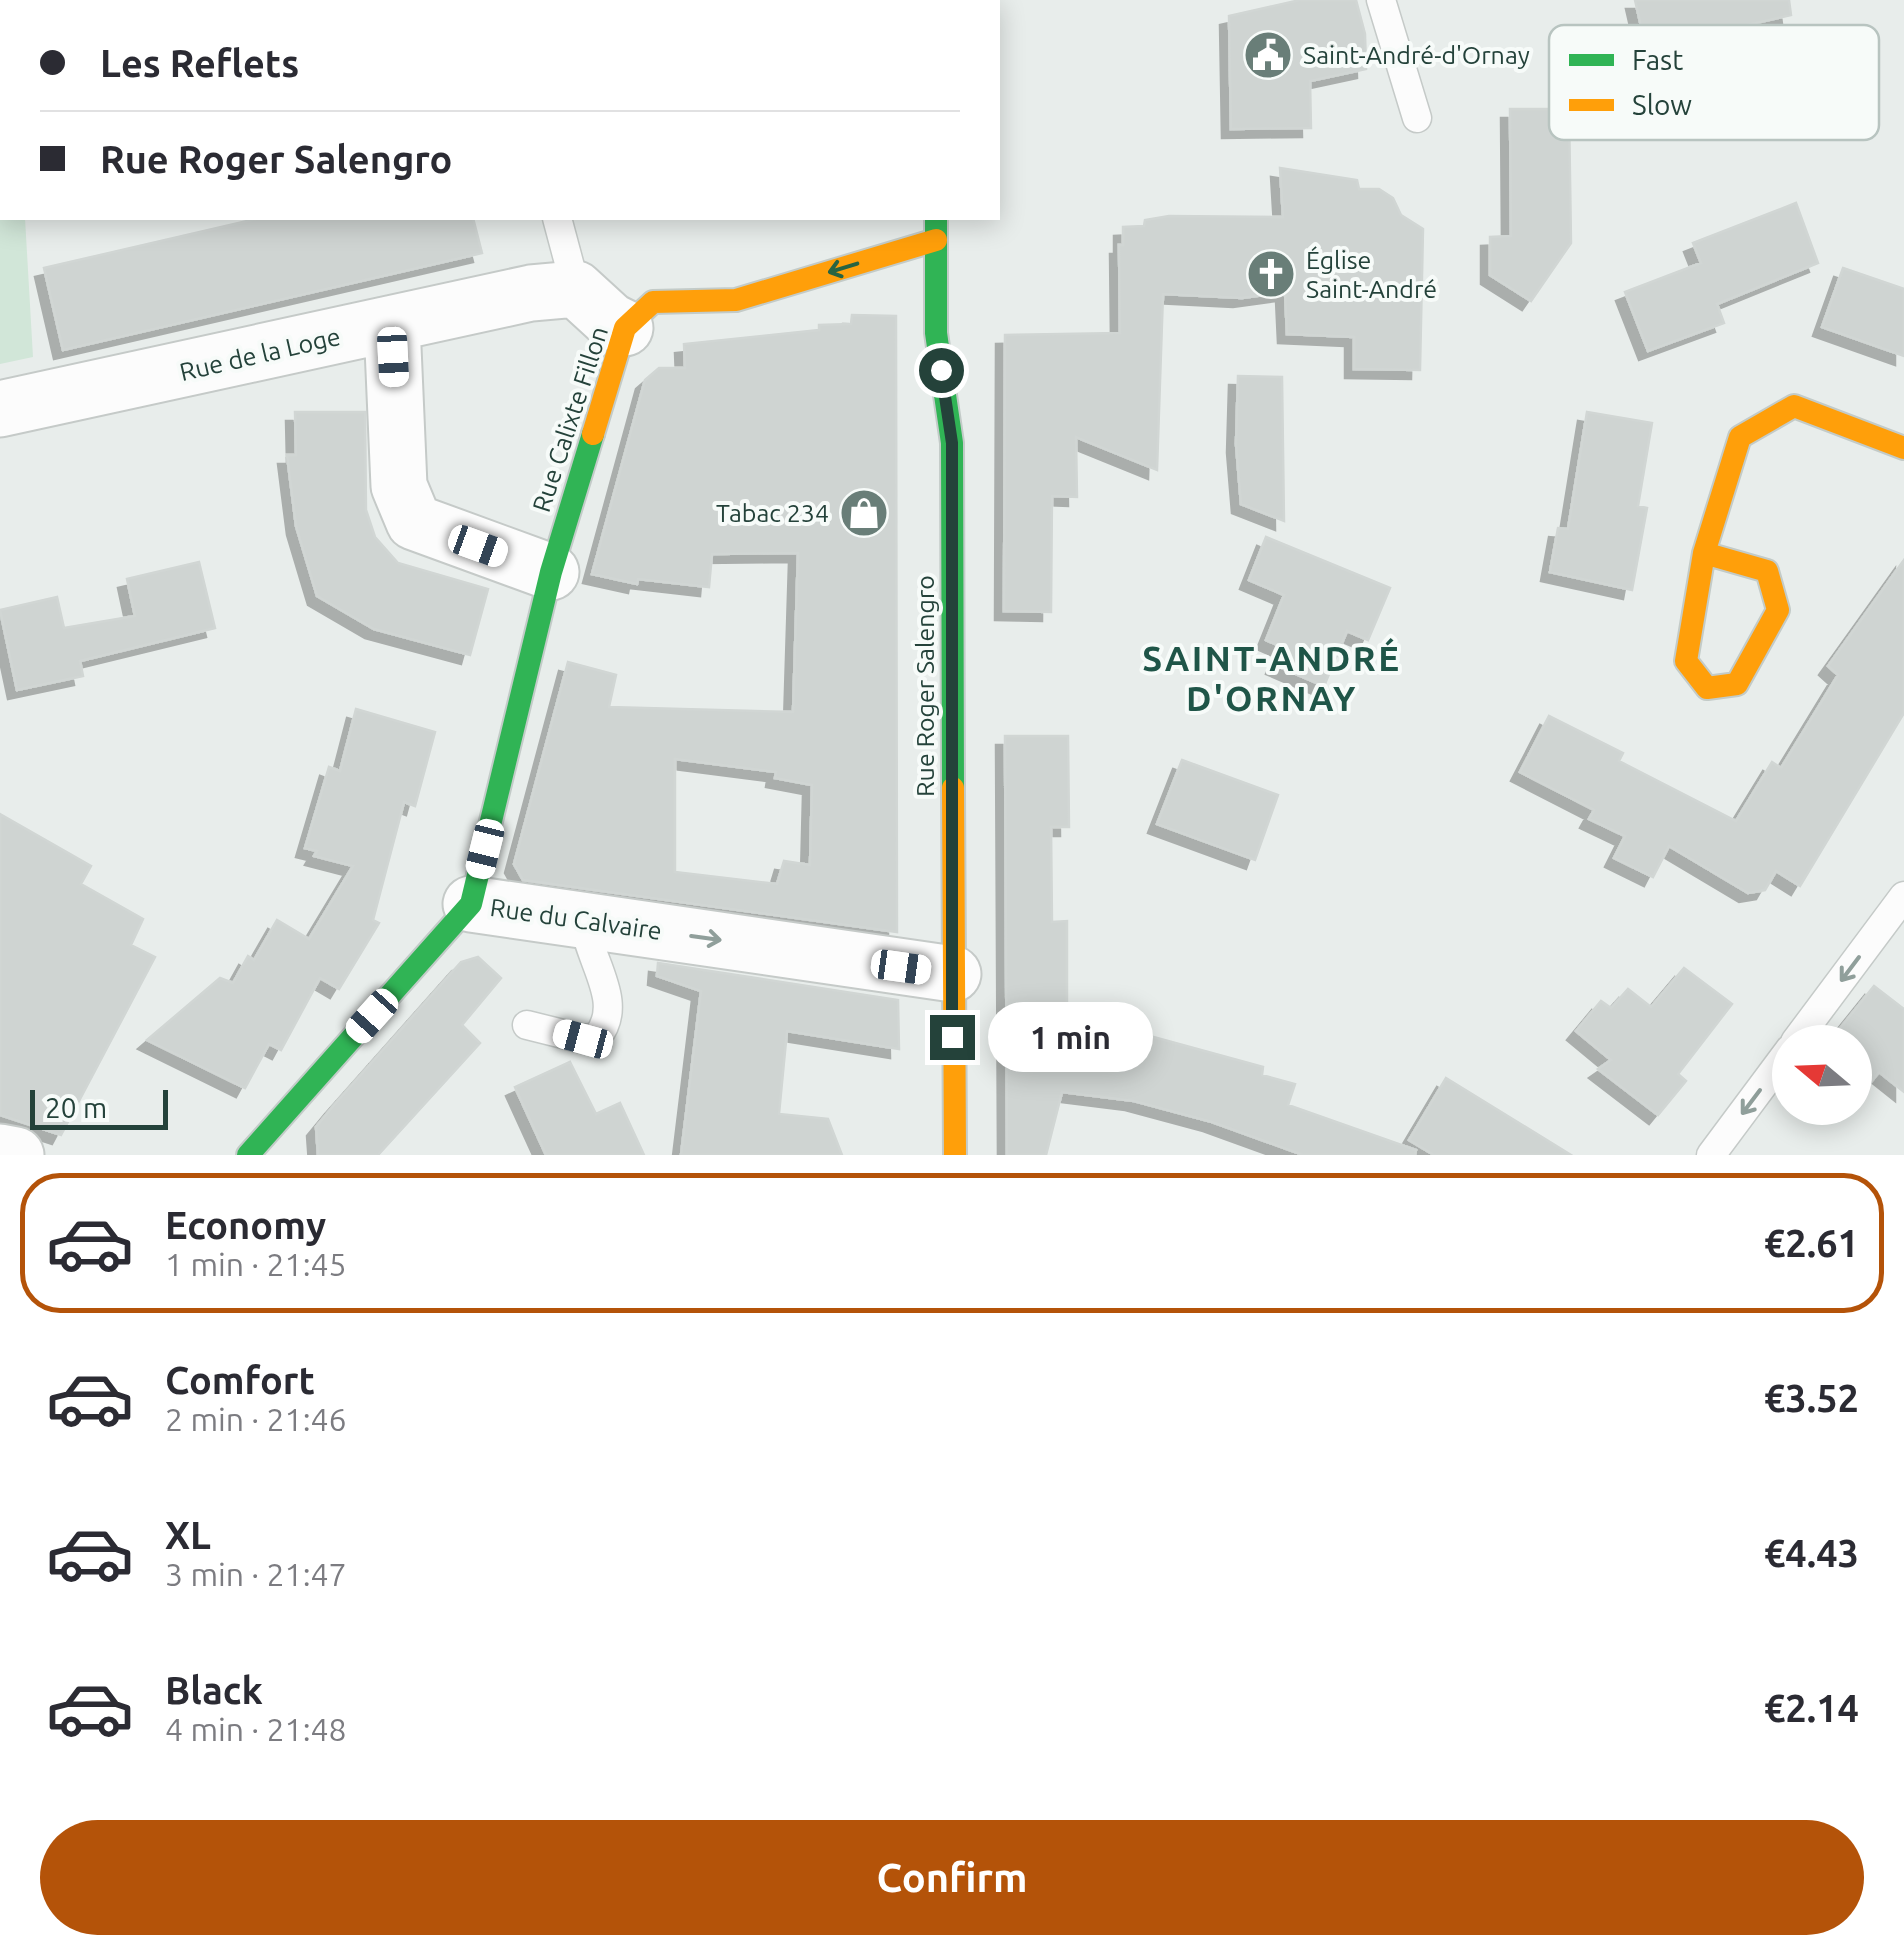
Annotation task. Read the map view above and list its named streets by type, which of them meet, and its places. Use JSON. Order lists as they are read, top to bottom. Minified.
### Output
{"streets":{"street":["Rue de la Loge","Rue Calixte Fillon","Rue Roger Salengro","Rue du Calvaire"]},"crossings":[["Rue Calixte Fillon","Rue Roger Salengro"],["Rue Calixte Fillon","Rue du Calvaire"],["Rue Roger Salengro","Rue du Calvaire"]],"one_way":["Rue Calixte Fillon","Rue du Calvaire"],"districts":["SAINT-ANDRÉ D'ORNAY"],"places":{"public building":["Saint-André-d'Ornay"],"church":["Église Saint-André"],"shop":["Tabac 234"]},"legend":["Fast","Slow"],"scale_bar":"20 m","north":"left","page":{"banner":["Les Reflets","Rue Roger Salengro"],"bubble":"1 min","scale":"20 m","list":[{"name":"Economy","note":"1 min · 21:45","value":"€2.61"},{"name":"Comfort","note":"2 min · 21:46","value":"€3.52"},{"name":"XL","note":"3 min · 21:47","value":"€4.43"},{"name":"Black","note":"4 min · 21:48","value":"€2.14"}],"buttons":"Confirm"}}
